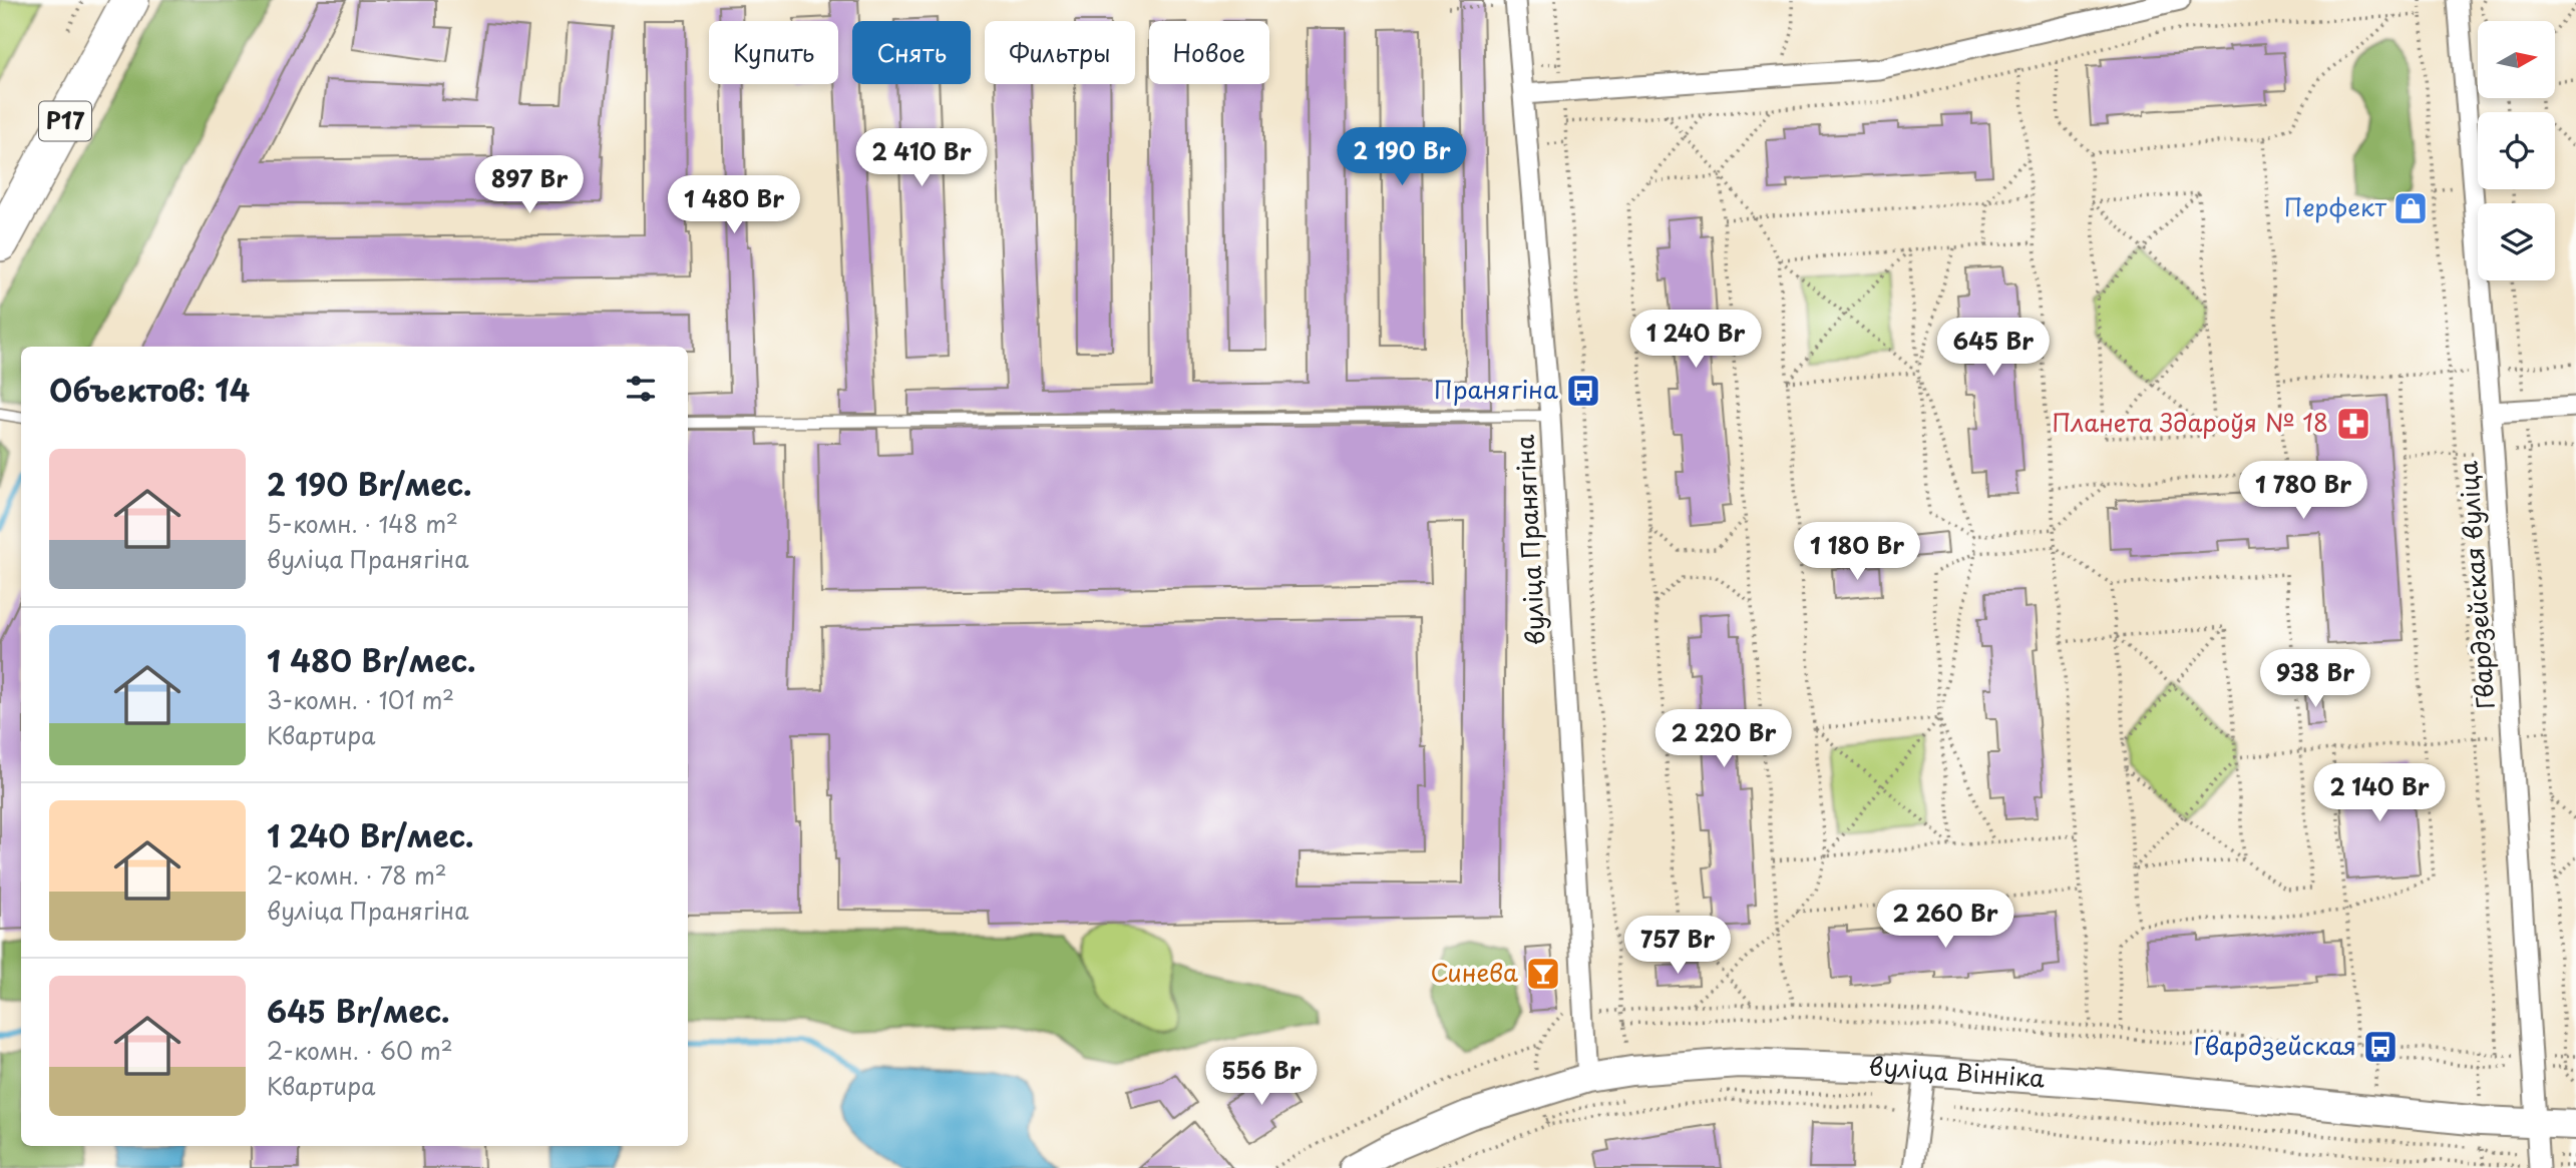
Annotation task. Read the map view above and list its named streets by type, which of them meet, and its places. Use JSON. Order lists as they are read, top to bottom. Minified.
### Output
{"streets":{"highway":["Р17"],"street":["вуліца Пранягіна","Гвардзейская вуліца","вуліца Вінніка"]},"crossings":[["вуліца Пранягіна","вуліца Вінніка"],["Гвардзейская вуліца","вуліца Вінніка"]],"places":{"shop":["Перфект"],"bus stop":["Пранягіна","Гвардзейская"],"pharmacy":["Планета Здароўя № 18"],"bar":["Синева"]},"north":"right","page":{"chip":["Купить","Снять","Фильтры","Новое"],"price":["2 190 Br","2 410 Br","897 Br","1 480 Br","1 240 Br","645 Br","1 780 Br","1 180 Br","938 Br","2 220 Br","2 140 Br","2 260 Br","757 Br","556 Br"],"heading":"Объектов: 14","list":[{"name":"2 190 Br/мес.","note":"5-комн. · 148 m² · вуліца Пранягіна"},{"name":"1 480 Br/мес.","note":"3-комн. · 101 m² · Квартира"},{"name":"1 240 Br/мес.","note":"2-комн. · 78 m² · вуліца Пранягіна"},{"name":"645 Br/мес.","note":"2-комн. · 60 m² · Квартира"}]}}
